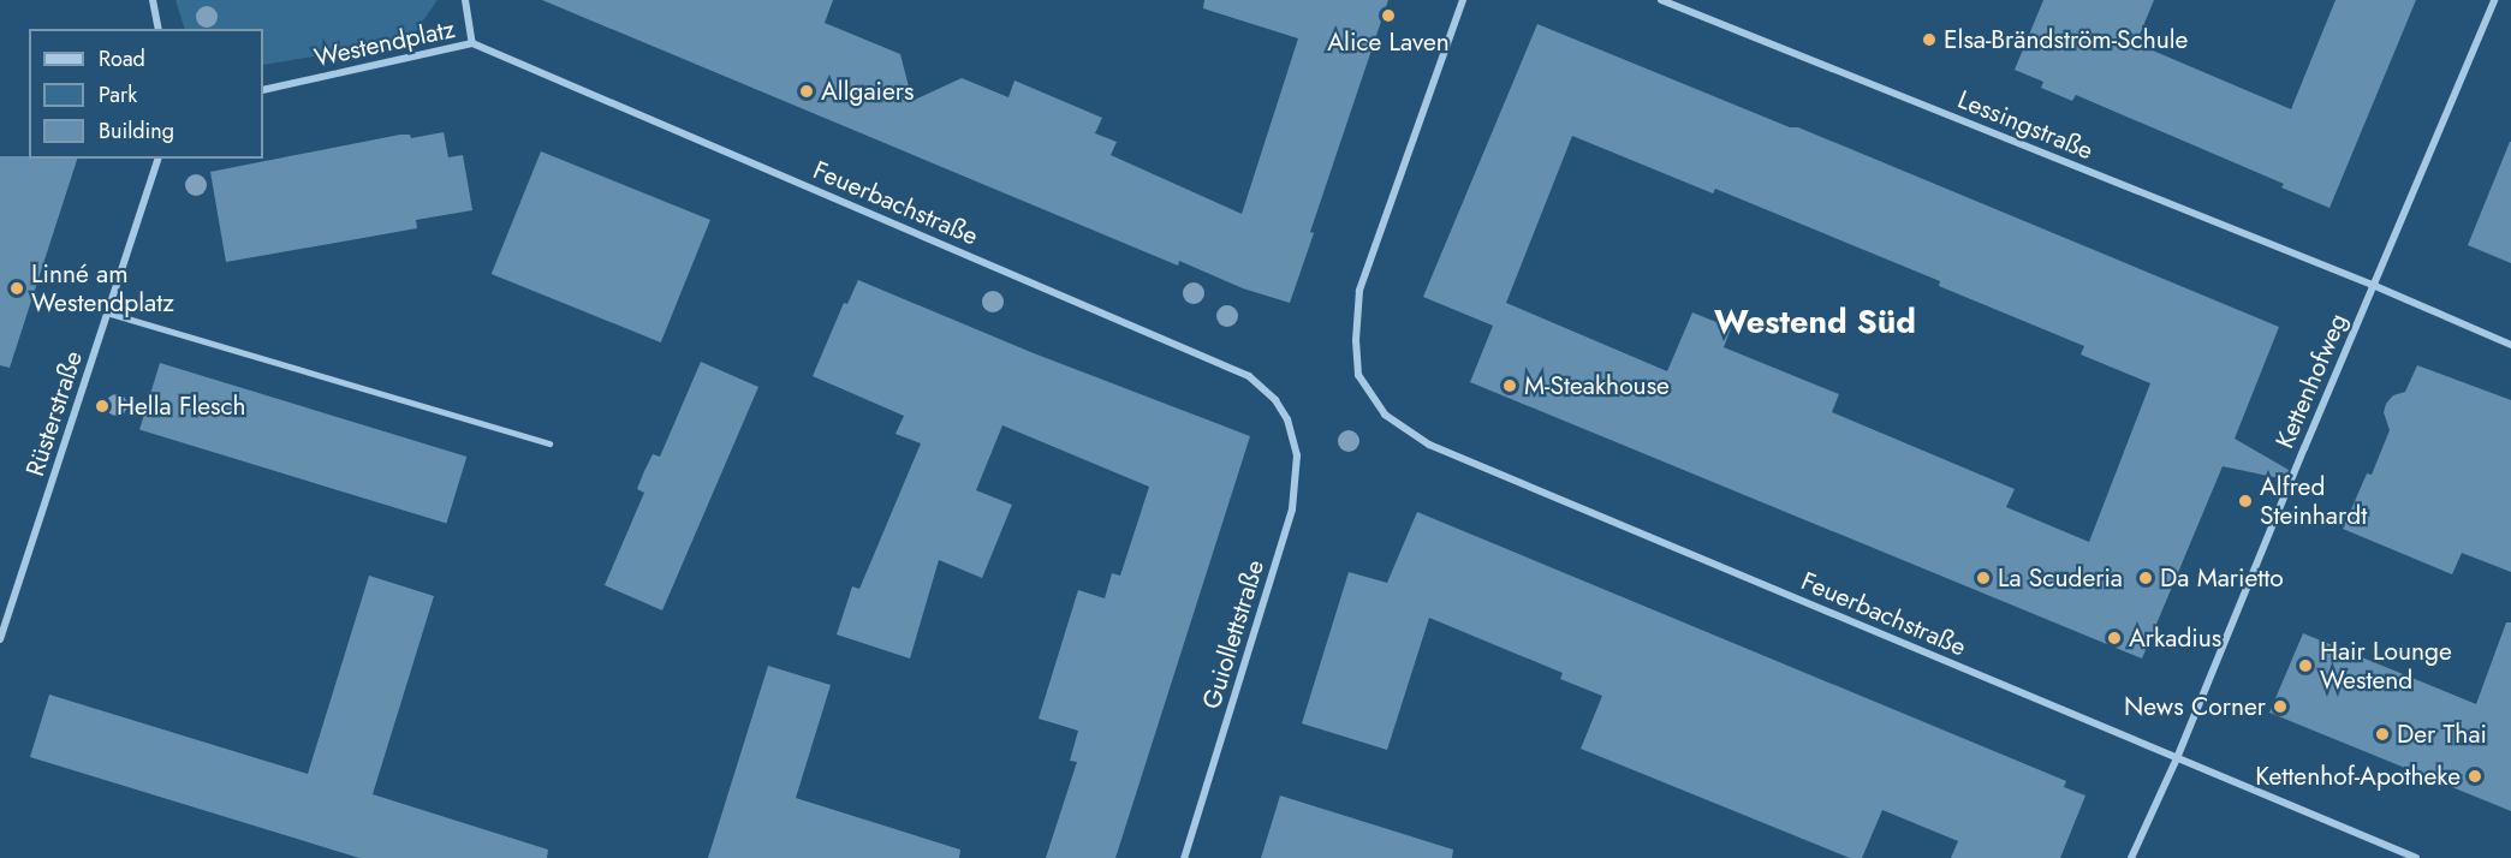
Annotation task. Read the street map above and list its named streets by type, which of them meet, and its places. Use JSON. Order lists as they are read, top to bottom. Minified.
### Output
{"streets":{"street":["Westendplatz","Lessingstraße","Feuerbachstraße","Kettenhofweg","Rüsterstraße","Guiollettstraße"]},"crossings":[["Westendplatz","Feuerbachstraße"],["Lessingstraße","Kettenhofweg"],["Feuerbachstraße","Kettenhofweg"],["Feuerbachstraße","Guiollettstraße"]],"districts":["Westend Süd"],"places":["Alice Laven","Elsa-Brändström-Schule","Allgaiers","Linné am Westendplatz","M-Steakhouse","Hella Flesch","Alfred Steinhardt","La Scuderia","Da Marietto","Arkadius","Hair Lounge Westend","News Corner","Der Thai","Kettenhof-Apotheke"],"legend":["Road","Park","Building"]}
